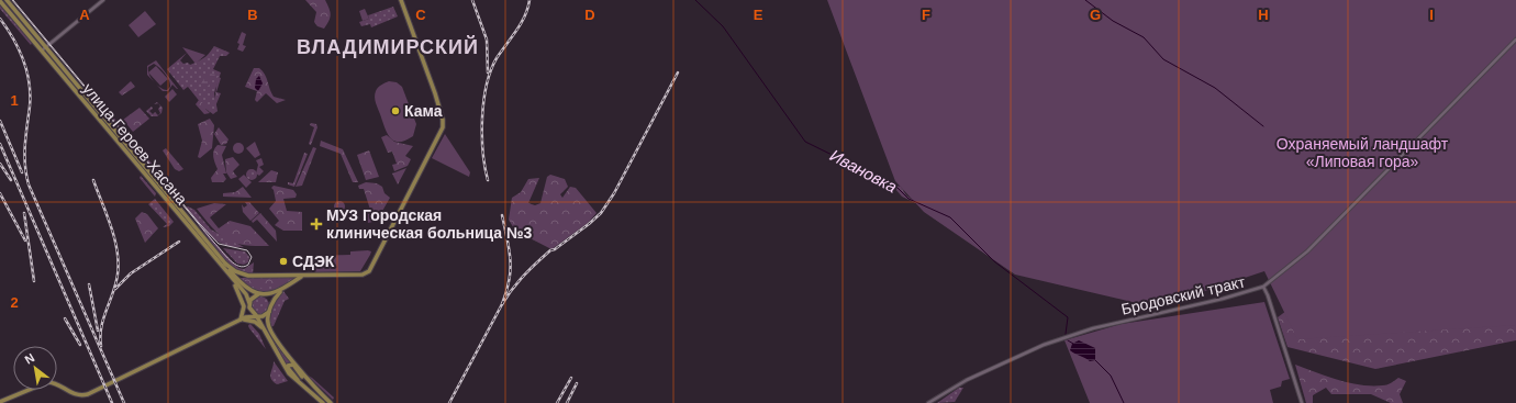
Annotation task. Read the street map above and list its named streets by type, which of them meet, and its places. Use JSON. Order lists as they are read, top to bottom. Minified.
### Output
{"streets":{"main road":["улица Героев Хасана"],"street":["Бродовский тракт"]},"districts":["ВЛАДИМИРСКИЙ"],"water":["Ивановка"],"parks":["Охраняемый ландшафт «Липовая гора»"],"places":{"other":["Кама","СДЭК"],"health":["МУЗ Городская клиническая больница №3"]},"north":"top left","grid":{"columns":["A","B","C","D","E","F","G","H","I"],"rows":["1","2"]}}
